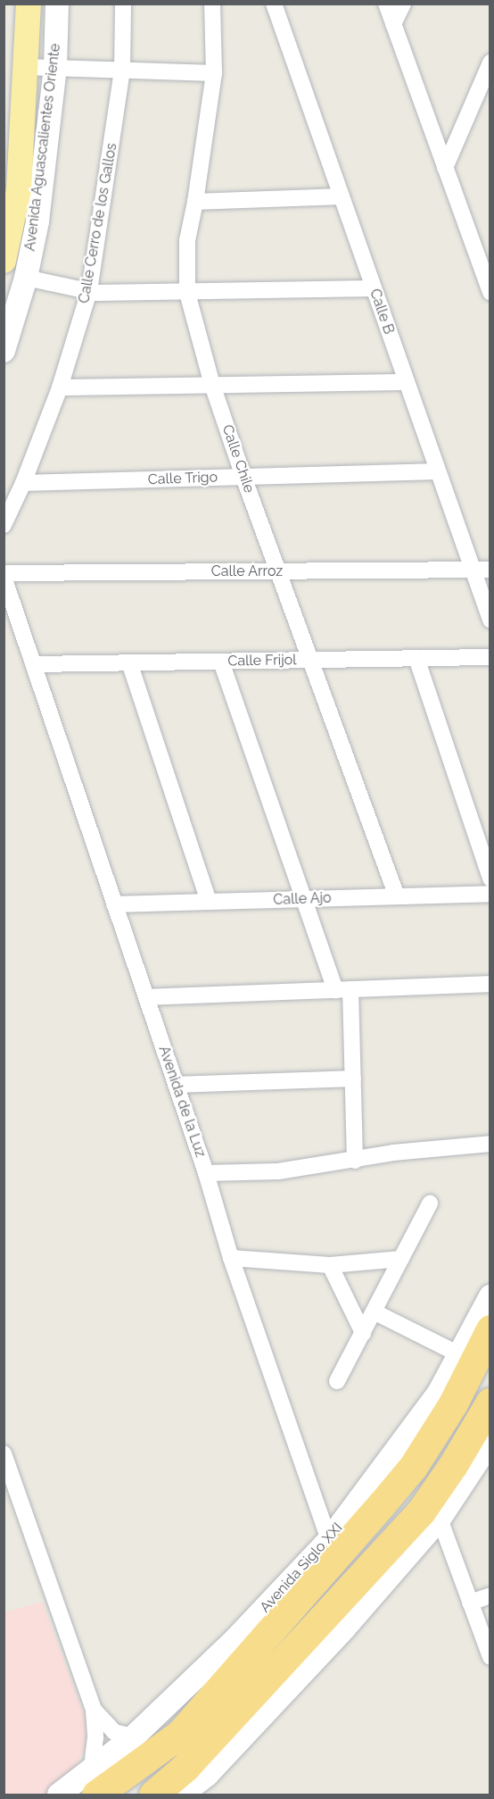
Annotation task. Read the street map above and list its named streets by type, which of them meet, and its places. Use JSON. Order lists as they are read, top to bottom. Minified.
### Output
{"streets":{"highway":["Avenida Siglo XXI"],"main road":["Avenida Aguascalientes Oriente"],"street":["Calle Cerro de los Gallos","Calle B","Calle Chile","Calle Trigo","Calle Arroz","Calle Frijol","Calle Ajo","Avenida de la Luz"]},"crossings":[["Calle Cerro de los Gallos","Calle Trigo"],["Calle B","Calle Trigo"],["Calle B","Calle Arroz"],["Calle Chile","Calle Trigo"],["Calle Chile","Calle Arroz"],["Calle Chile","Calle Frijol"],["Calle Chile","Calle Ajo"],["Calle Arroz","Avenida de la Luz"],["Calle Frijol","Avenida de la Luz"],["Calle Ajo","Avenida de la Luz"],["Avenida de la Luz","Avenida Siglo XXI"]]}
